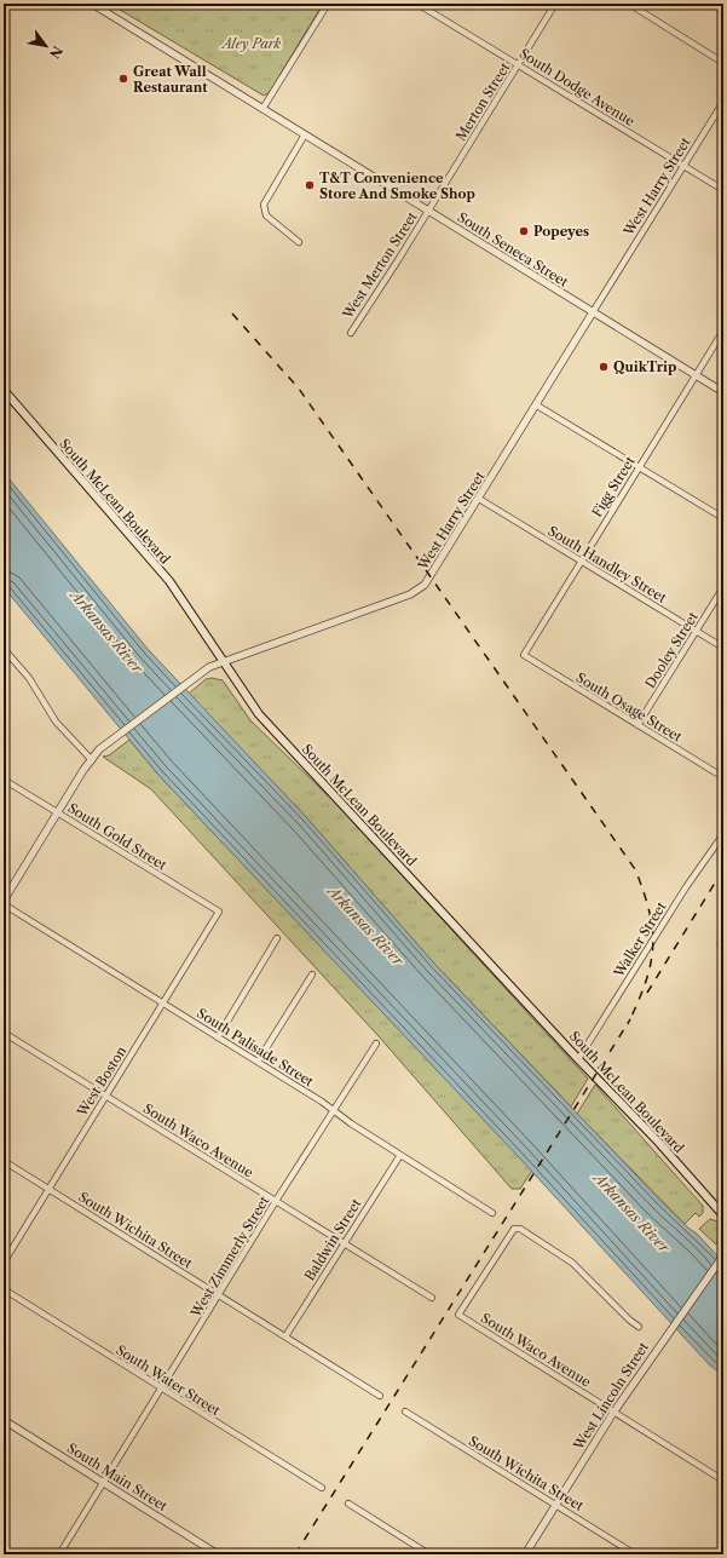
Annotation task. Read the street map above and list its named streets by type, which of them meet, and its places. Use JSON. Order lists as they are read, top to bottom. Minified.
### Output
{"streets":{"main road":["South McLean Boulevard"],"street":["South Dodge Avenue","Merton Street","West Harry Street","South Seneca Street","West Merton Street","Figg Street","South Handley Street","Dooley Street","South Osage Street","South Gold Street","Walker Street","South Palisade Street","West Boston","South Waco Avenue","South Wichita Street","Baldwin Street","West Zimmerly Street","South Water Street","West Lincoln Street","South Main Street"]},"crossings":[["South Dodge Avenue","Merton Street"],["South Dodge Avenue","West Harry Street"],["Merton Street","South Seneca Street"],["Merton Street","West Merton Street"],["West Harry Street","South Seneca Street"],["West Harry Street","South McLean Boulevard"],["West Harry Street","South Handley Street"],["West Harry Street","South Gold Street"],["West Harry Street","South Palisade Street"],["South Seneca Street","West Merton Street"],["South Seneca Street","Figg Street"],["Figg Street","South Handley Street"],["Figg Street","South Osage Street"],["South McLean Boulevard","Walker Street"],["South Handley Street","Dooley Street"],["Dooley Street","South Osage Street"],["South Gold Street","West Boston"],["South Palisade Street","West Boston"],["South Palisade Street","Baldwin Street"],["South Palisade Street","West Zimmerly Street"],["West Boston","South Waco Avenue"],["West Boston","South Wichita Street"],["South Waco Avenue","Baldwin Street"],["South Waco Avenue","West Zimmerly Street"],["South Waco Avenue","West Lincoln Street"],["South Wichita Street","Baldwin Street"],["South Wichita Street","West Zimmerly Street"],["South Wichita Street","West Lincoln Street"],["West Zimmerly Street","South Water Street"],["West Zimmerly Street","South Main Street"]],"water":["Arkansas River"],"parks":["Aley Park"],"places":["Great Wall Restaurant","T&T Convenience Store And Smoke Shop","Popeyes","QuikTrip"],"north":"bottom right"}
